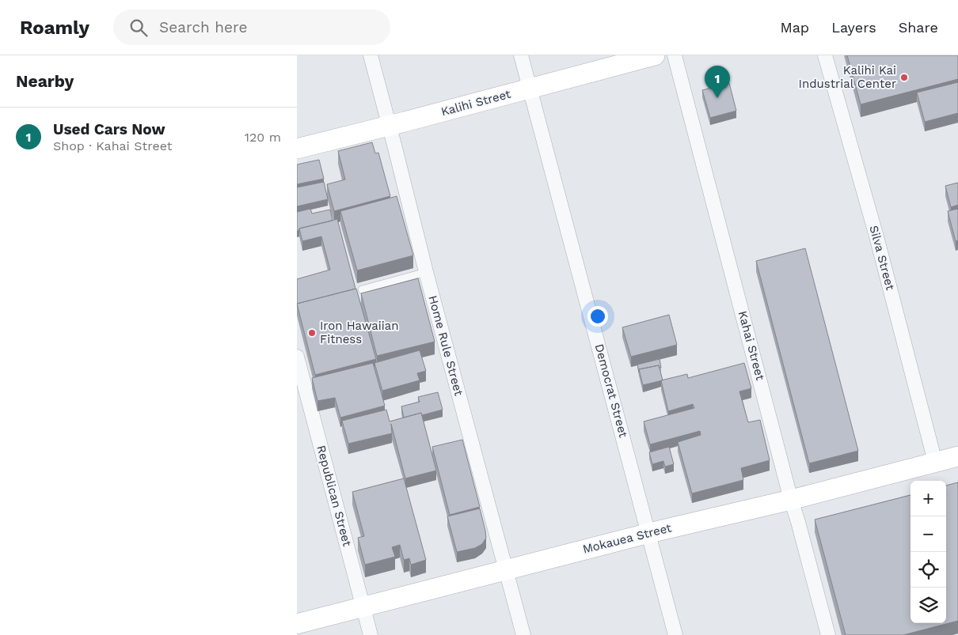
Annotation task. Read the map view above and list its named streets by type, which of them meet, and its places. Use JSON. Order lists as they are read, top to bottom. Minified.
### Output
{"streets":{"street":["Kalihi Street","Silva Street","Home Rule Street","Kahai Street","Democrat Street","Republican Street","Mokauea Street"]},"crossings":[["Kalihi Street","Home Rule Street"],["Kalihi Street","Democrat Street"],["Silva Street","Mokauea Street"],["Home Rule Street","Mokauea Street"],["Kahai Street","Mokauea Street"],["Democrat Street","Mokauea Street"],["Republican Street","Mokauea Street"]],"places":["Kalihi Kai Industrial Center","Iron Hawaiian Fitness"],"page":{"header":"Roamly","search":"Search here","nav":["Map","Layers","Share"],"heading":"Nearby","pins":"1","list":[{"mark":"1","name":"Used Cars Now","note":"Shop · Kahai Street","value":"120 m"}],"map_buttons":["+","−"]}}
